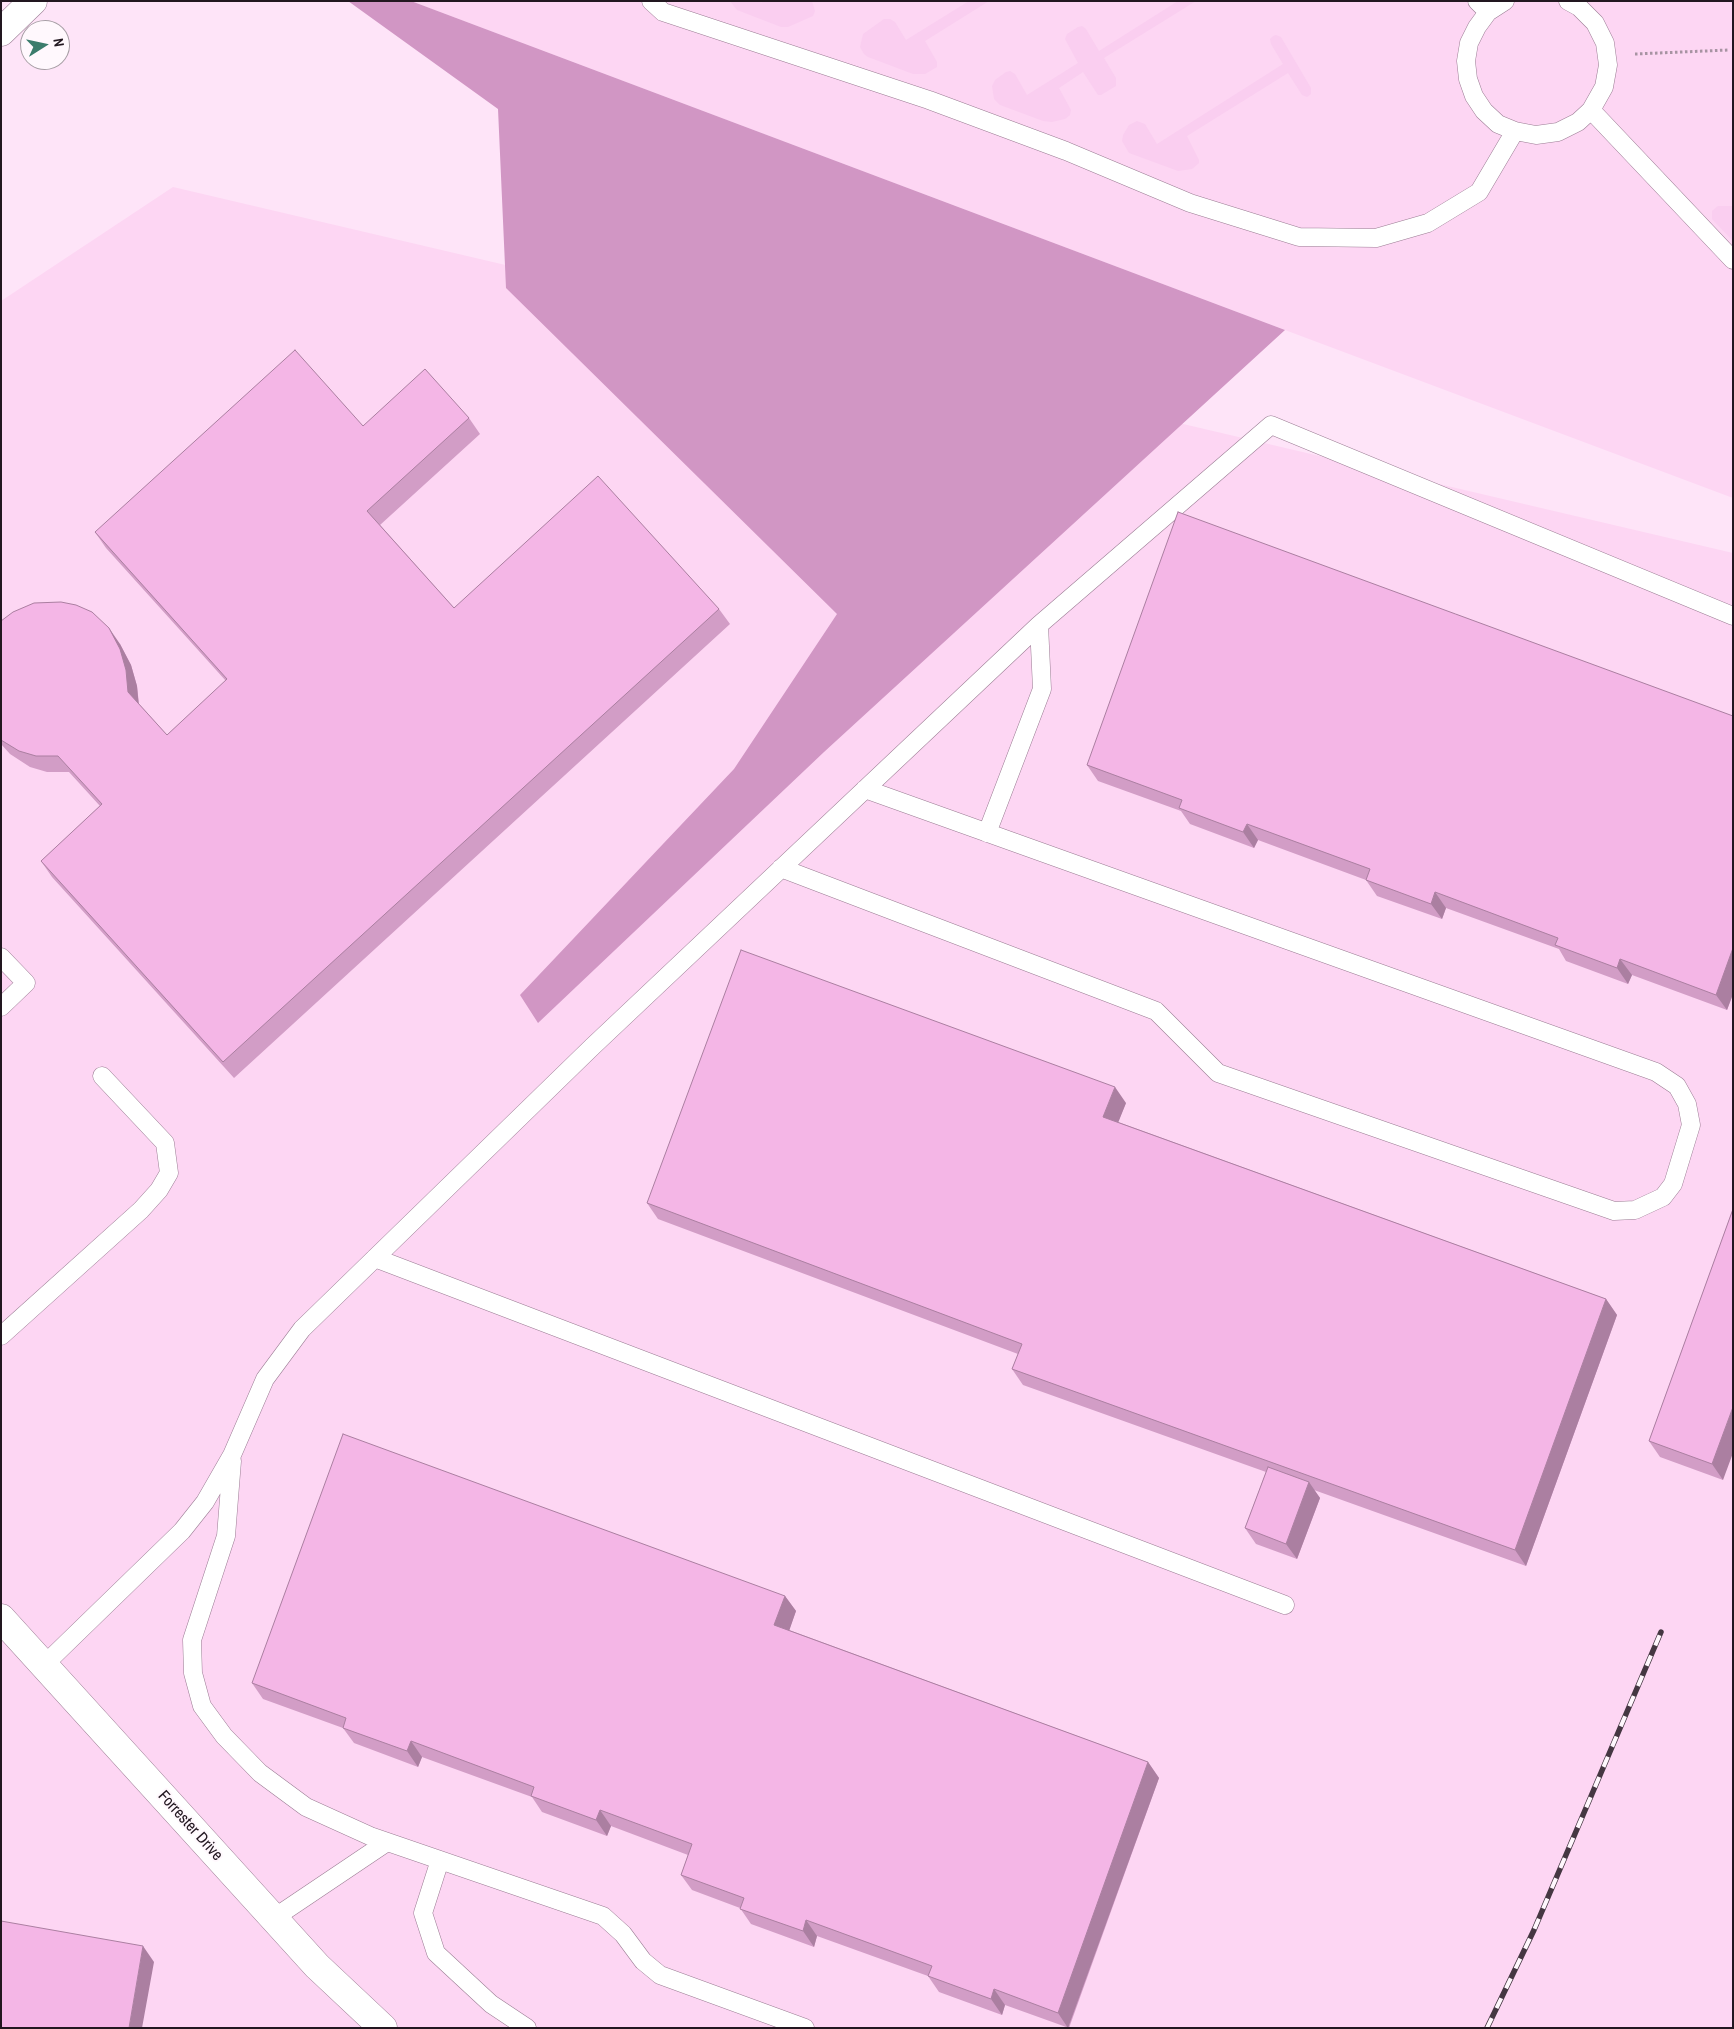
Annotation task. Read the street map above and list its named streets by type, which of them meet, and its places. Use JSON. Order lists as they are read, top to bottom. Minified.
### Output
{"streets":{"street":["Forrester Drive"]},"north":"right"}
